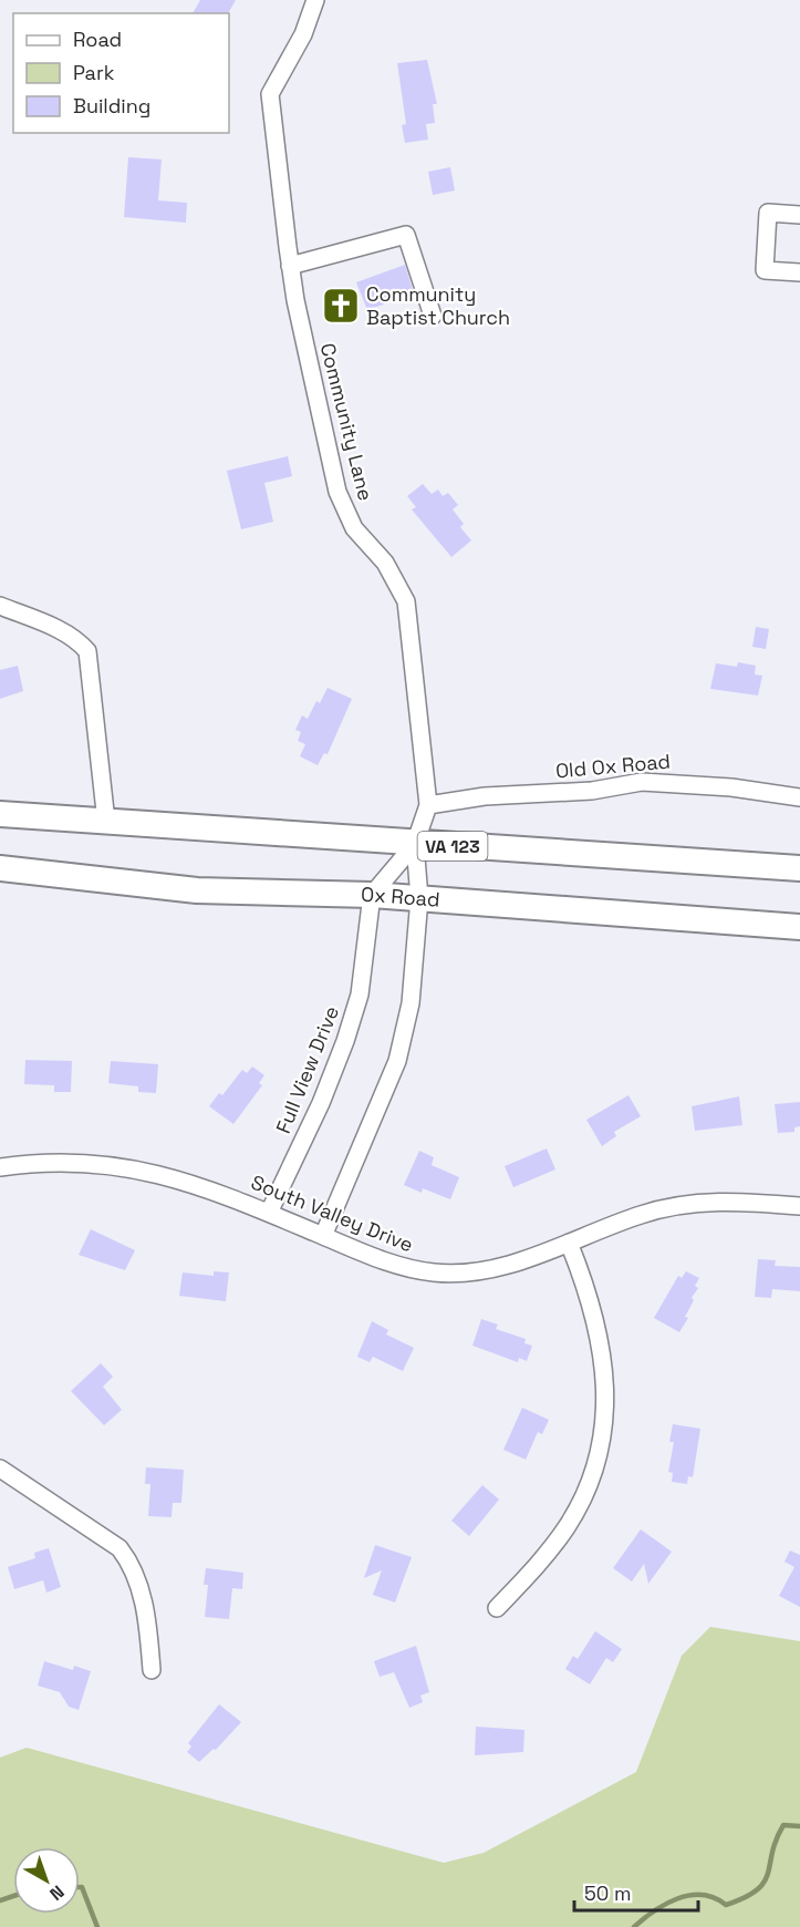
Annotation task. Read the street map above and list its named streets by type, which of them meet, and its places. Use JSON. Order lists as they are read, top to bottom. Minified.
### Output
{"streets":{"highway":["VA 123","Ox Road"],"street":["Community Lane","Old Ox Road","Full View Drive","South Valley Drive"]},"crossings":[["Community Lane","Old Ox Road"],["Community Lane","VA 123"],["Ox Road","Full View Drive"],["Full View Drive","South Valley Drive"]],"places":{"church":["Community Baptist Church"]},"legend":["Road","Park","Building"],"scale_bar":"50 m","north":"bottom right"}
